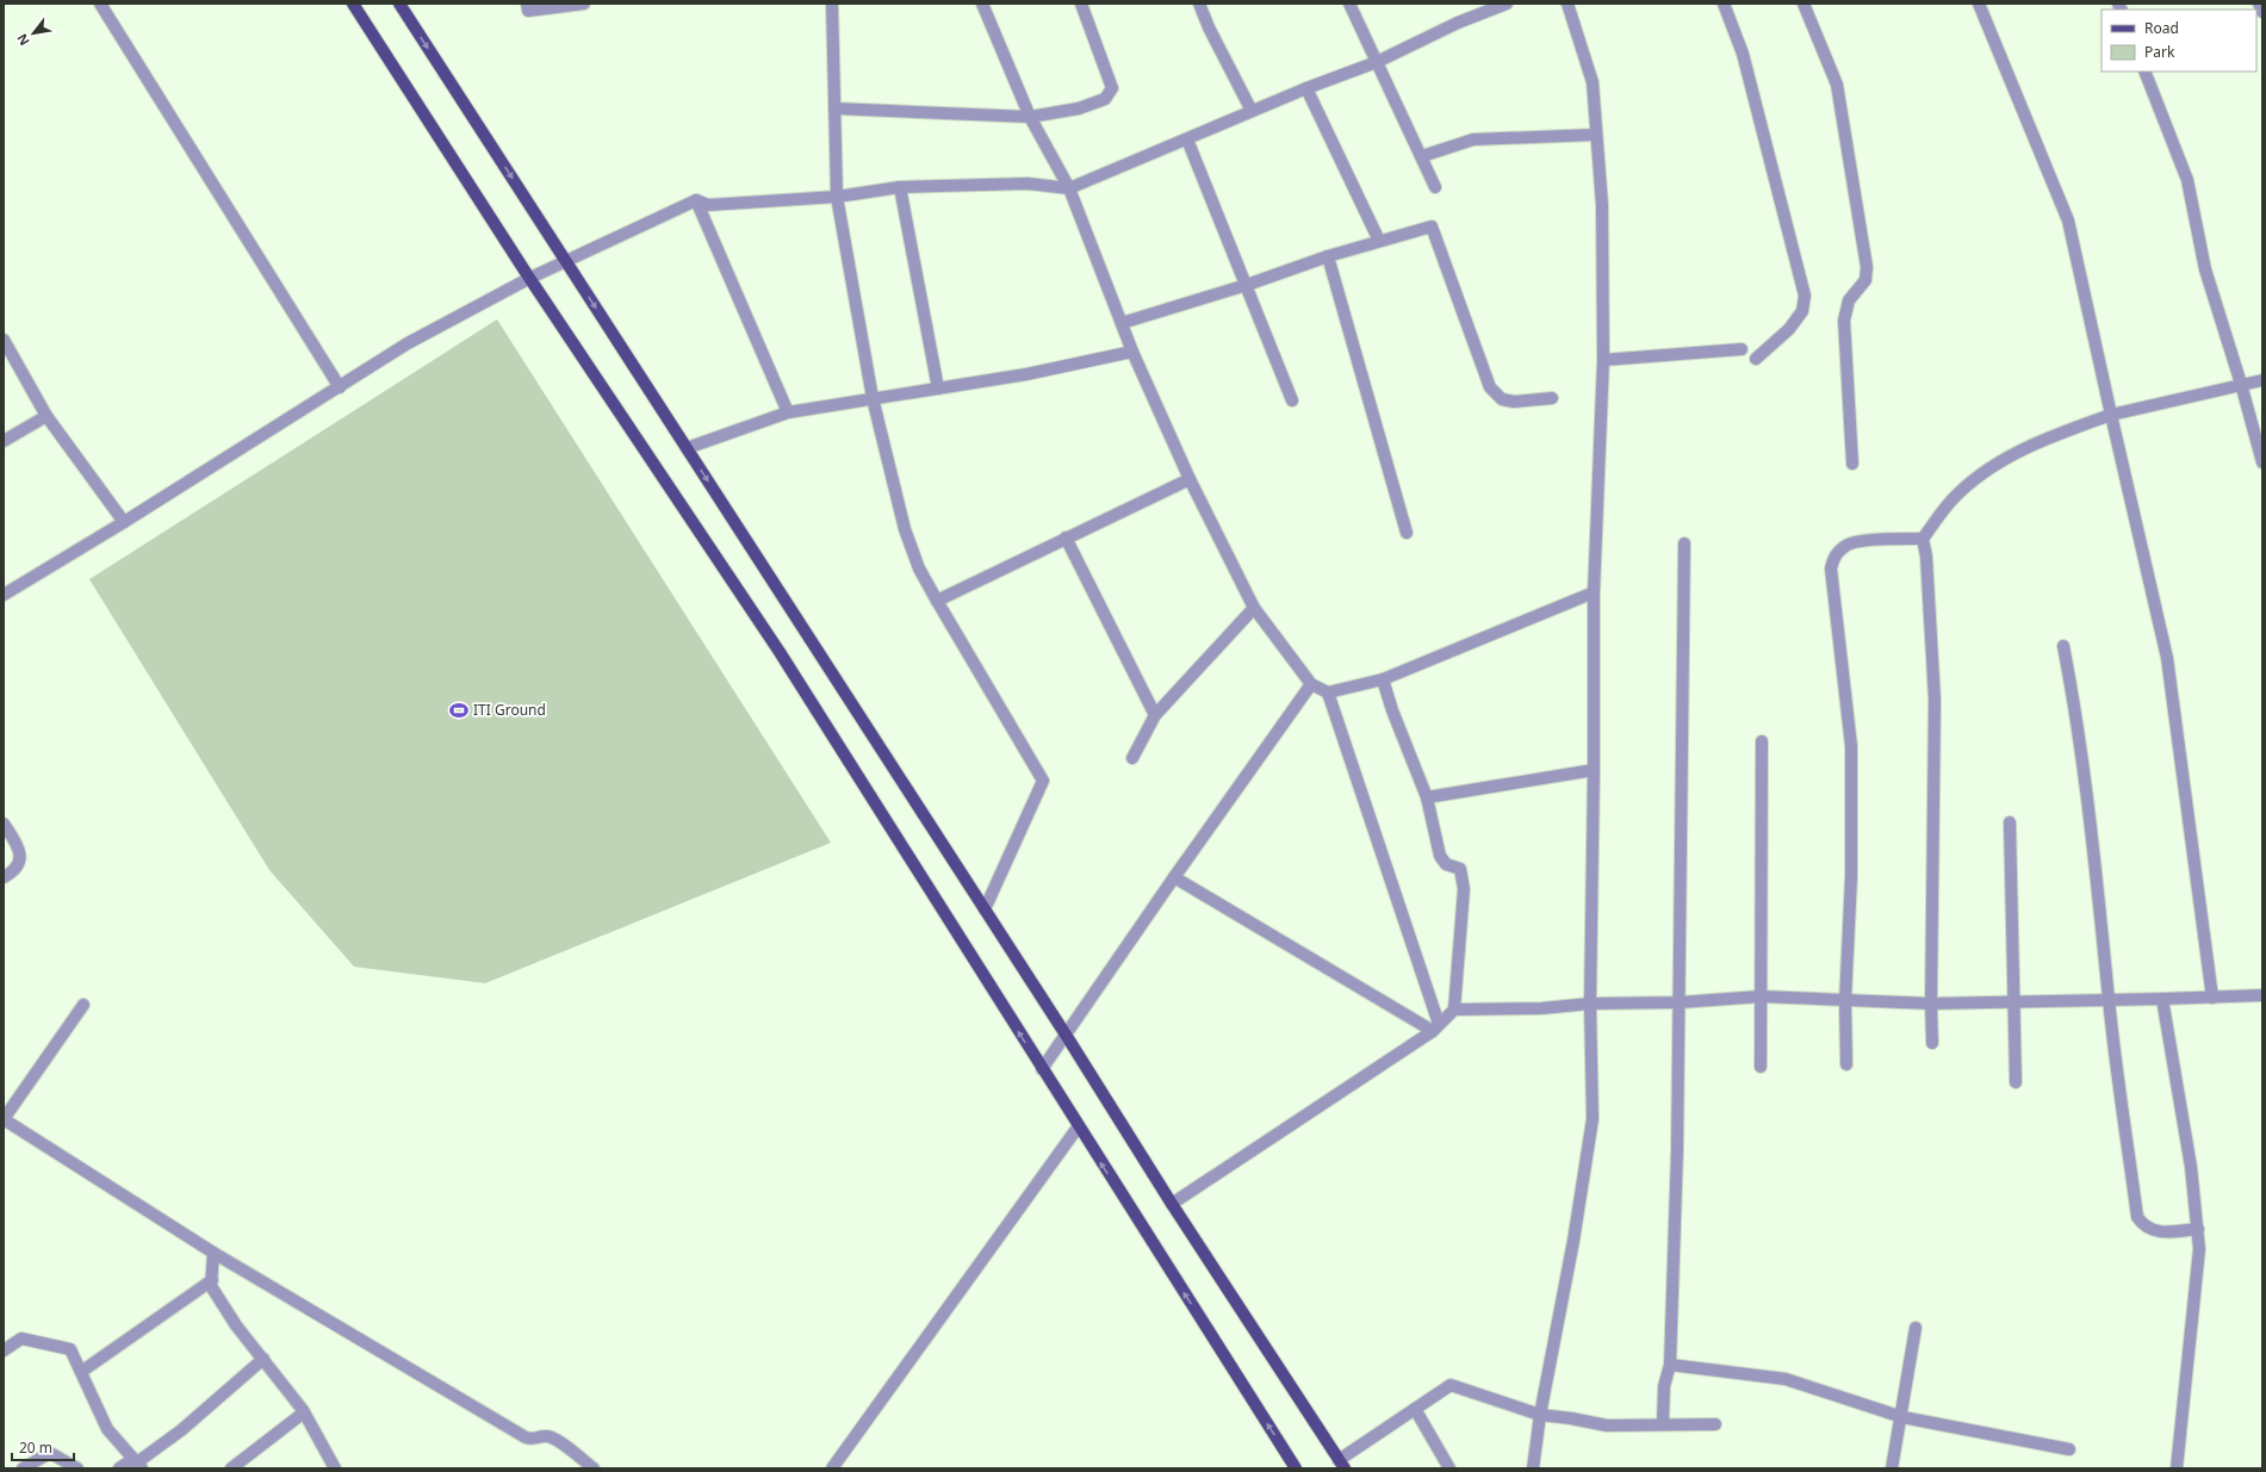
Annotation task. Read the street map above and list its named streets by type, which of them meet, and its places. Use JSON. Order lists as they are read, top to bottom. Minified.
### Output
{"places":{"sports":["ITI Ground"]},"legend":["Road","Park"],"scale_bar":"20 m","north":"bottom left"}
